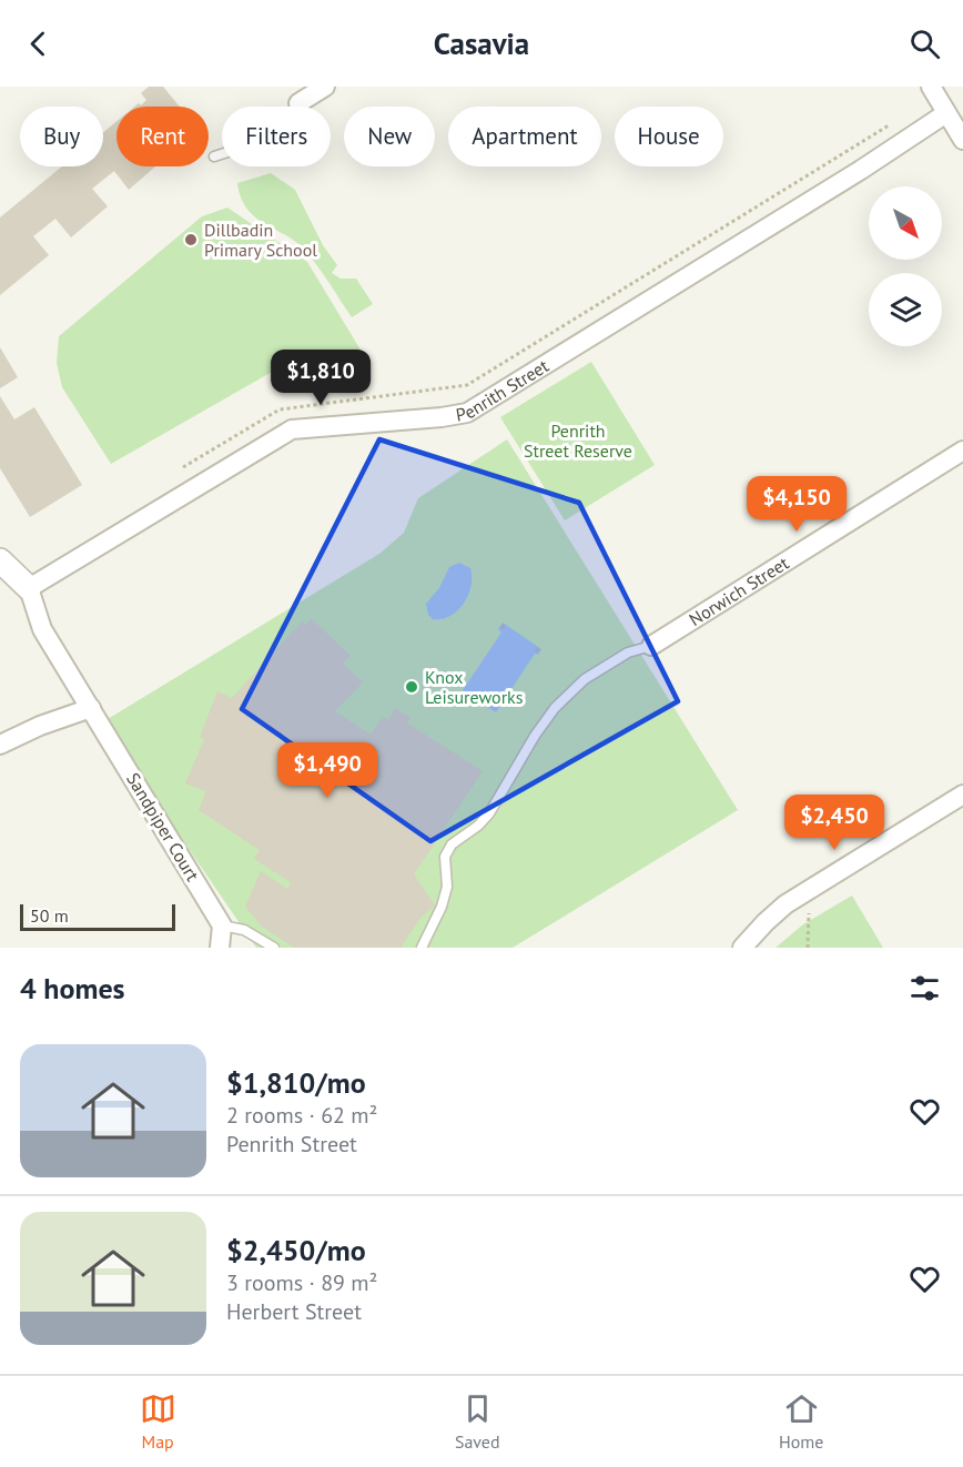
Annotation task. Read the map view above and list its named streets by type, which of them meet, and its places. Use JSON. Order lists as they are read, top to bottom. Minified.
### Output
{"streets":{"street":["Penrith Street","Norwich Street","Sandpiper Court"]},"crossings":[["Penrith Street","Sandpiper Court"]],"parks":["Penrith Street Reserve"],"places":["Dillbadin Primary School","Knox Leisureworks"],"scale_bar":"50 m","north":"bottom right","page":{"header":"Casavia","chip":["Buy","Rent","Filters","New","Apartment","House"],"price":["$1,810","$4,150","$1,490","$2,450"],"scale":"50 m","heading":"4 homes","list":[{"name":"$1,810/mo","note":"2 rooms · 62 m² · Penrith Street"},{"name":"$2,450/mo","note":"3 rooms · 89 m² · Herbert Street"}],"tabs":["Map","Saved","Home"]}}
